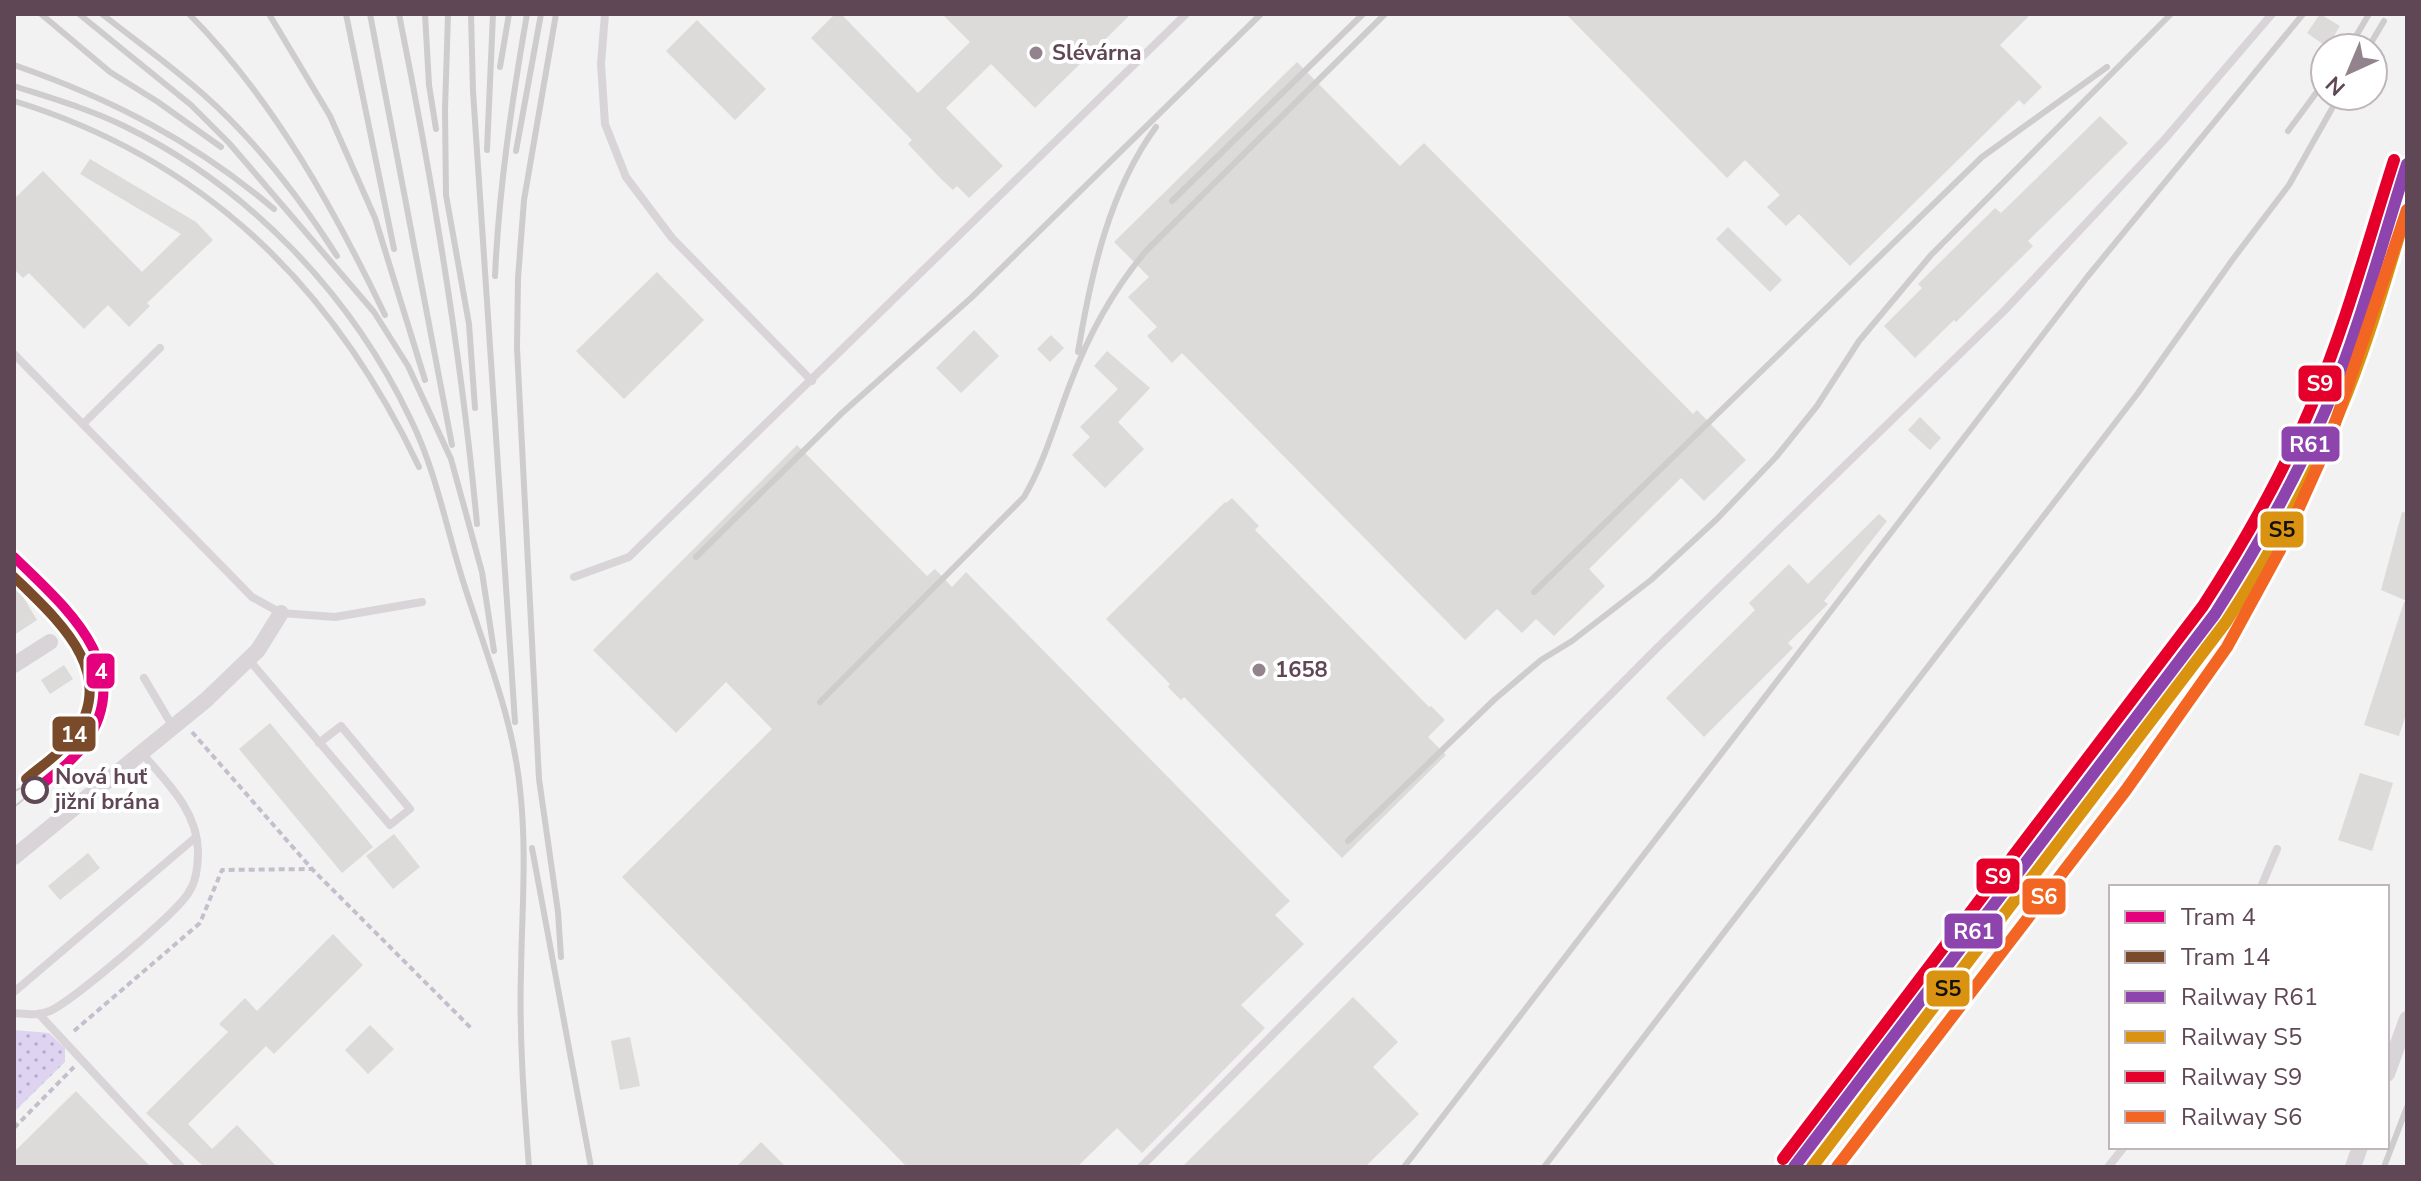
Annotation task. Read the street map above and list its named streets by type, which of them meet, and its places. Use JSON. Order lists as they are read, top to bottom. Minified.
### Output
{"places":["Slévárna","1658","Nová huť jižní brána"],"lines":["rail line S9","rail line R61","rail line S5","rail line S6","tram line 4","tram line 14"],"legend":["Tram 4","Tram 14","Railway R61","Railway S5","Railway S9","Railway S6"],"north":"bottom left"}
